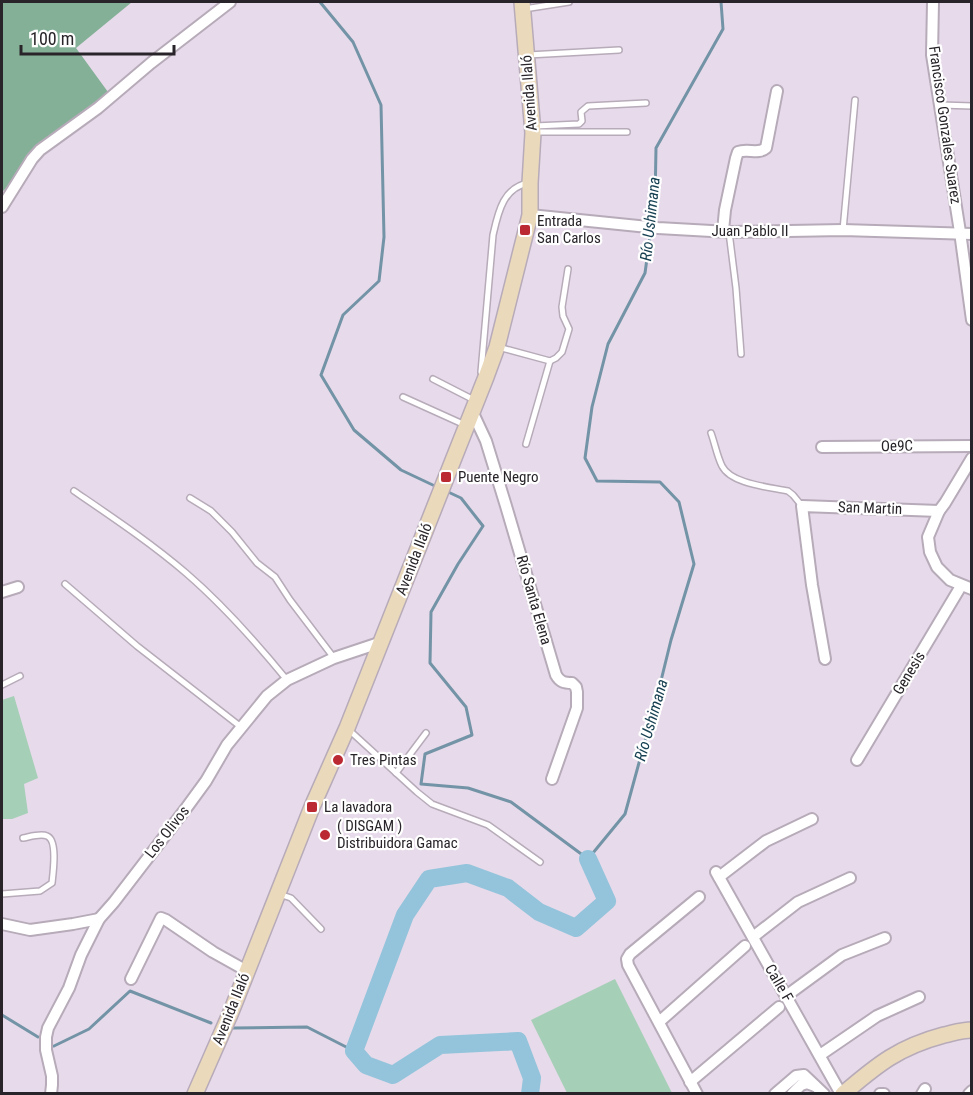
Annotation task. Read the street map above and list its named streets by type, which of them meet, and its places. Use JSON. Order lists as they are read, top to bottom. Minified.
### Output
{"streets":{"main road":["Avenida Ilaló"],"street":["Francisco Gonzales Suarez","Juan Pablo II","Oe9C","San Martin","Río Santa Elena","Genesis","Los Olivos","Calle F"]},"crossings":[["Avenida Ilaló","Juan Pablo II"],["Avenida Ilaló","Río Santa Elena"],["Avenida Ilaló","Los Olivos"],["Francisco Gonzales Suarez","Juan Pablo II"]],"water":["Río Ushimana"],"places":{"transit":["Entrada San Carlos","Puente Negro","La lavadora"],"other":["Tres Pintas","( DISGAM ) Distribuidora Gamac"]},"scale_bar":"100 m"}
